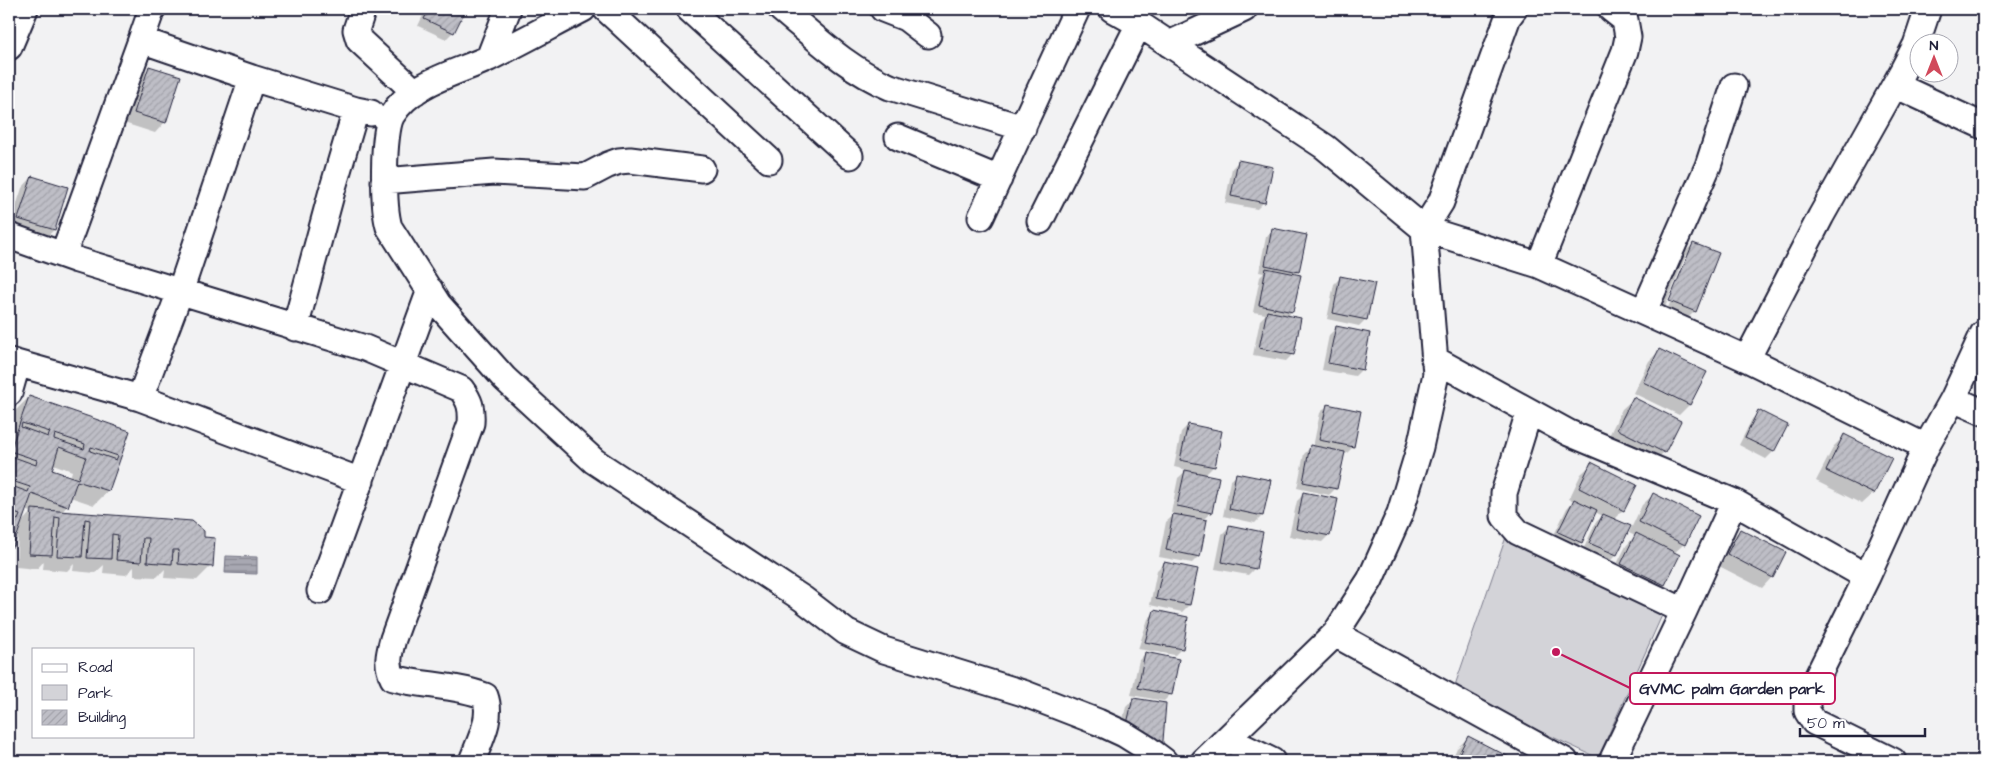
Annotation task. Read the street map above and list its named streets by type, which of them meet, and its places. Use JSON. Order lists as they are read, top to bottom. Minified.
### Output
{"places":["GVMC palm Garden park"],"legend":["Road","Park","Building"],"scale_bar":"50 m","north":"top"}
